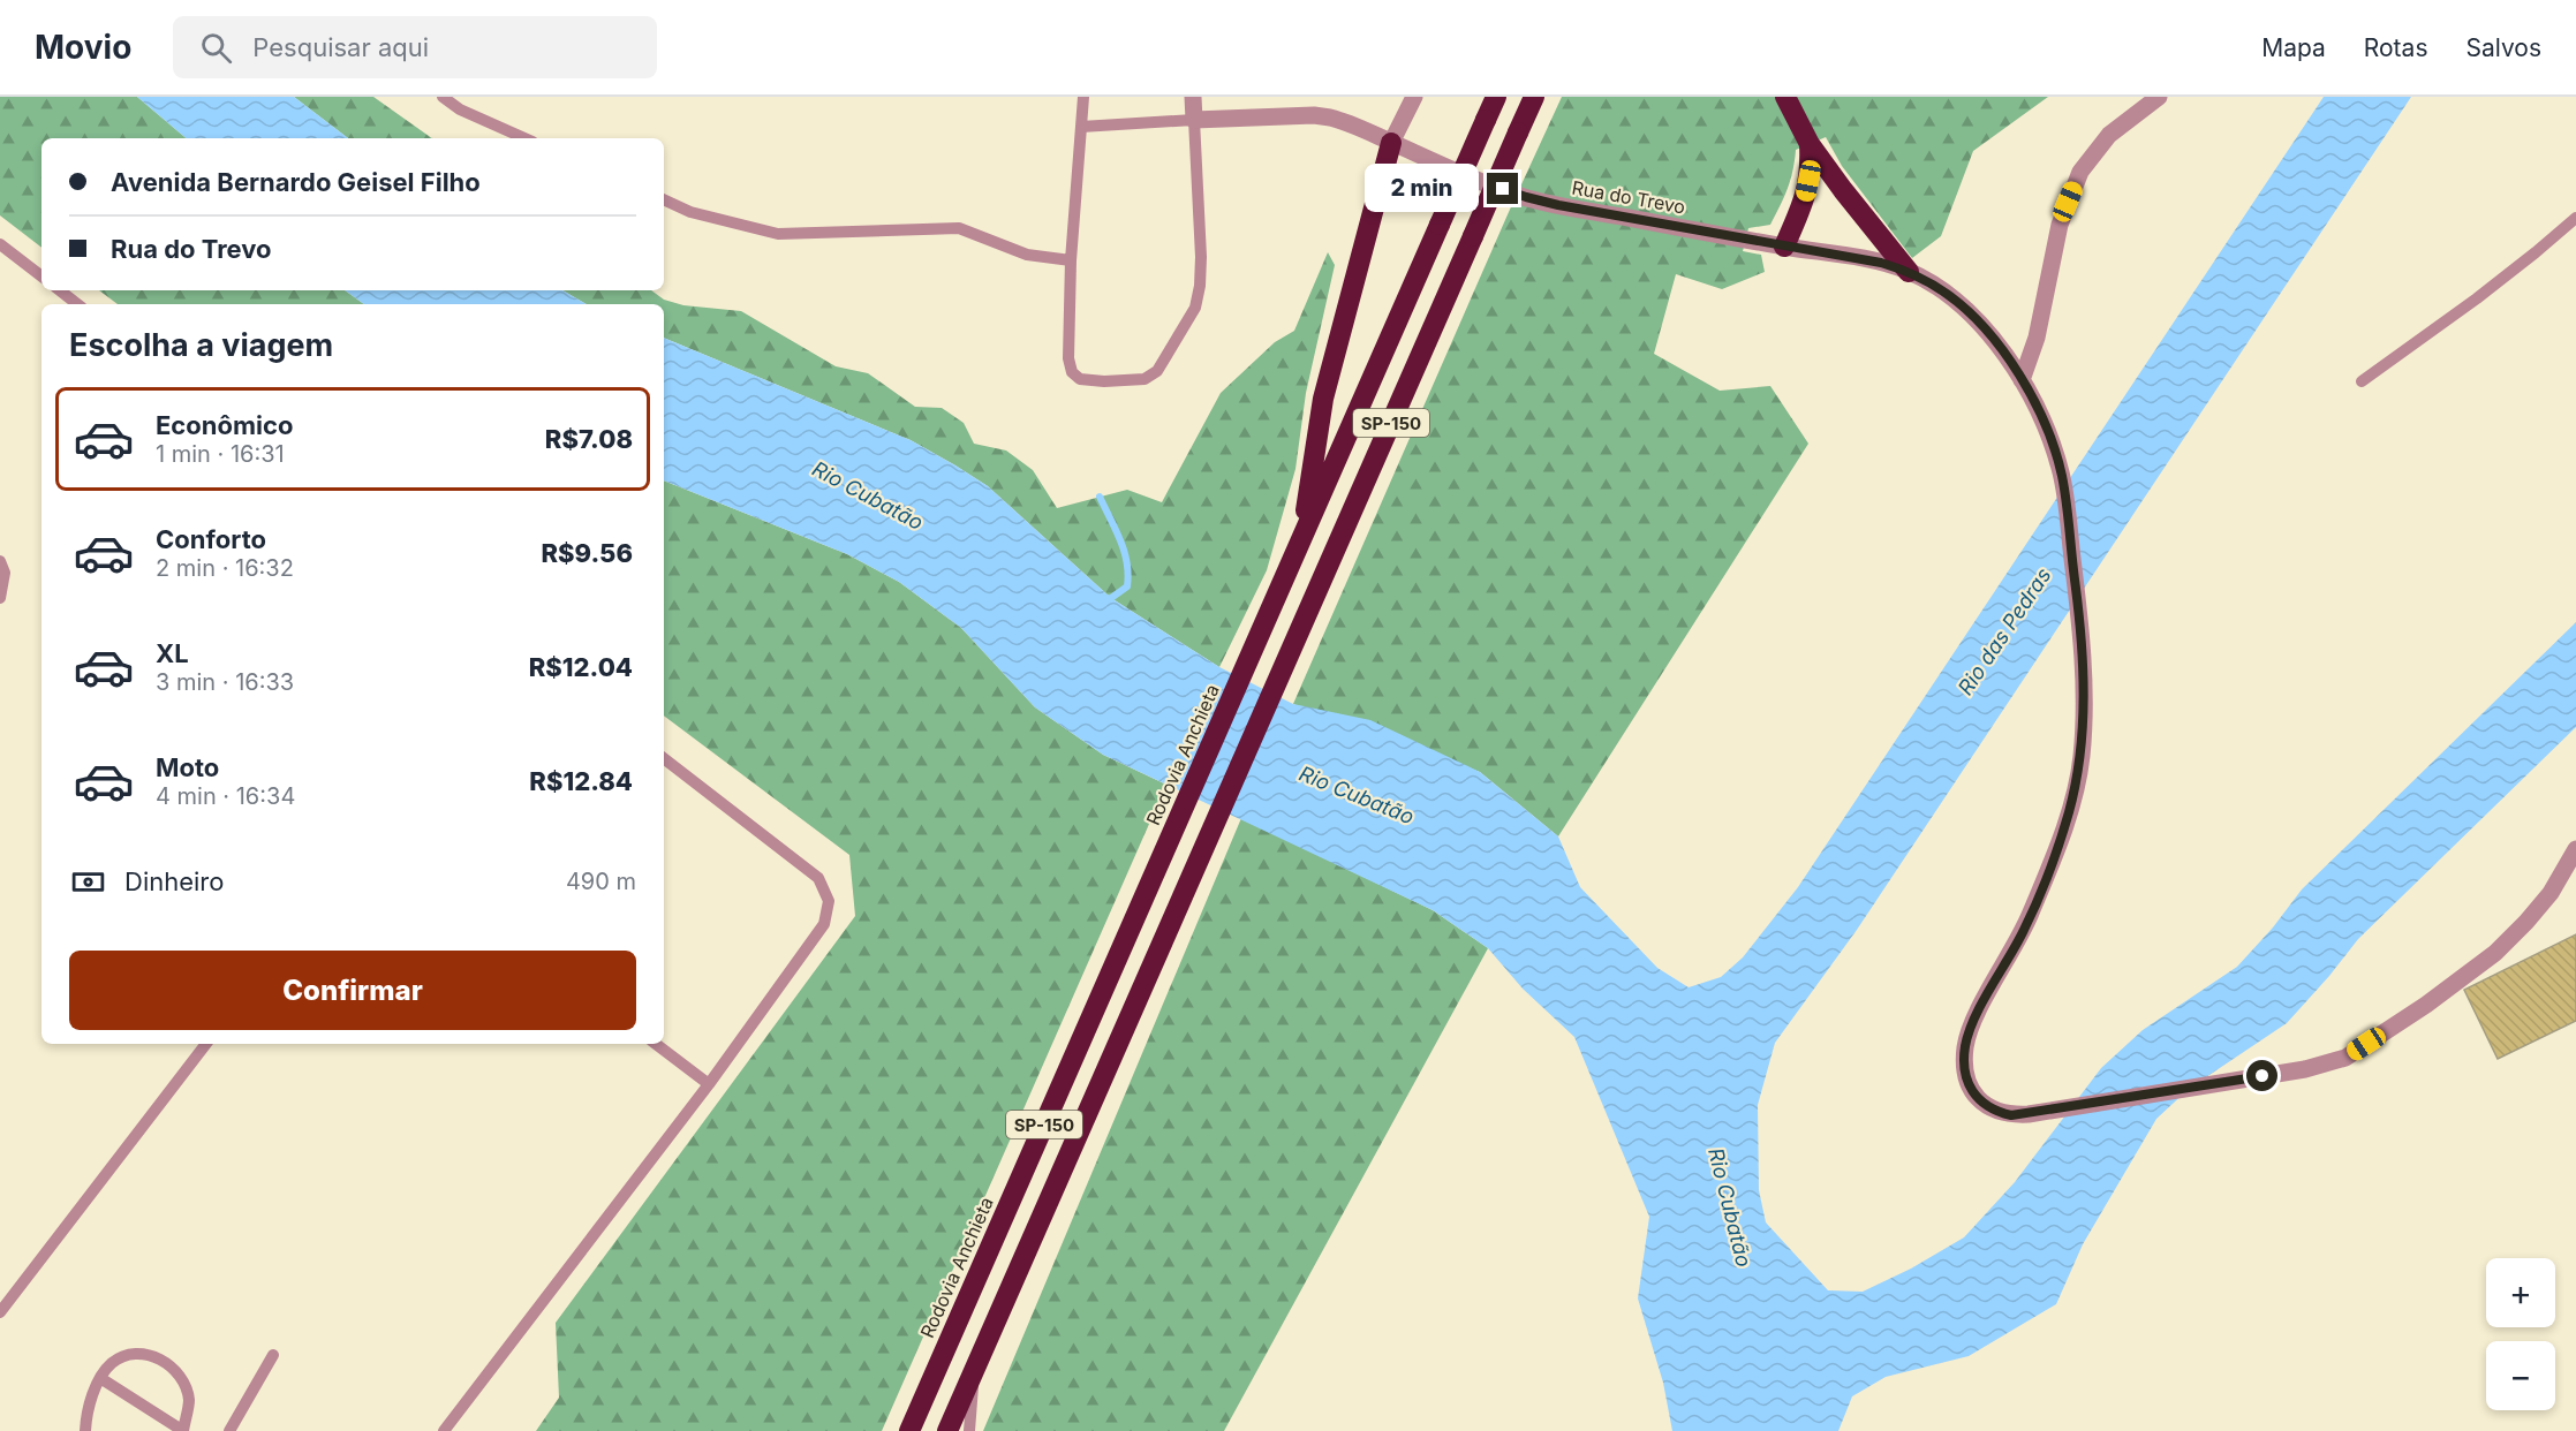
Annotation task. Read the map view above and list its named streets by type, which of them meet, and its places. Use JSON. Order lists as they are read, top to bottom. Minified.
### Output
{"streets":{"highway":["SP-150","Rodovia Anchieta"],"street":["Rua do Trevo"]},"water":["Rio Cubatão","Rio das Pedras"],"page":{"header":"Movio","search":"Pesquisar aqui","nav":["Mapa","Rotas","Salvos"],"banner":["Avenida Bernardo Geisel Filho","Rua do Trevo"],"bubble":"2 min","heading":"Escolha a viagem","list":[{"name":"Econômico","note":"1 min · 16:31","value":"R$7.08"},{"name":"Conforto","note":"2 min · 16:32","value":"R$9.56"},{"name":"XL","note":"3 min · 16:33","value":"R$12.04"},{"name":"Moto","note":"4 min · 16:34","value":"R$12.84"}],"pay":["Dinheiro","490 m"],"buttons":"Confirmar","map_buttons":["+","−"]}}
